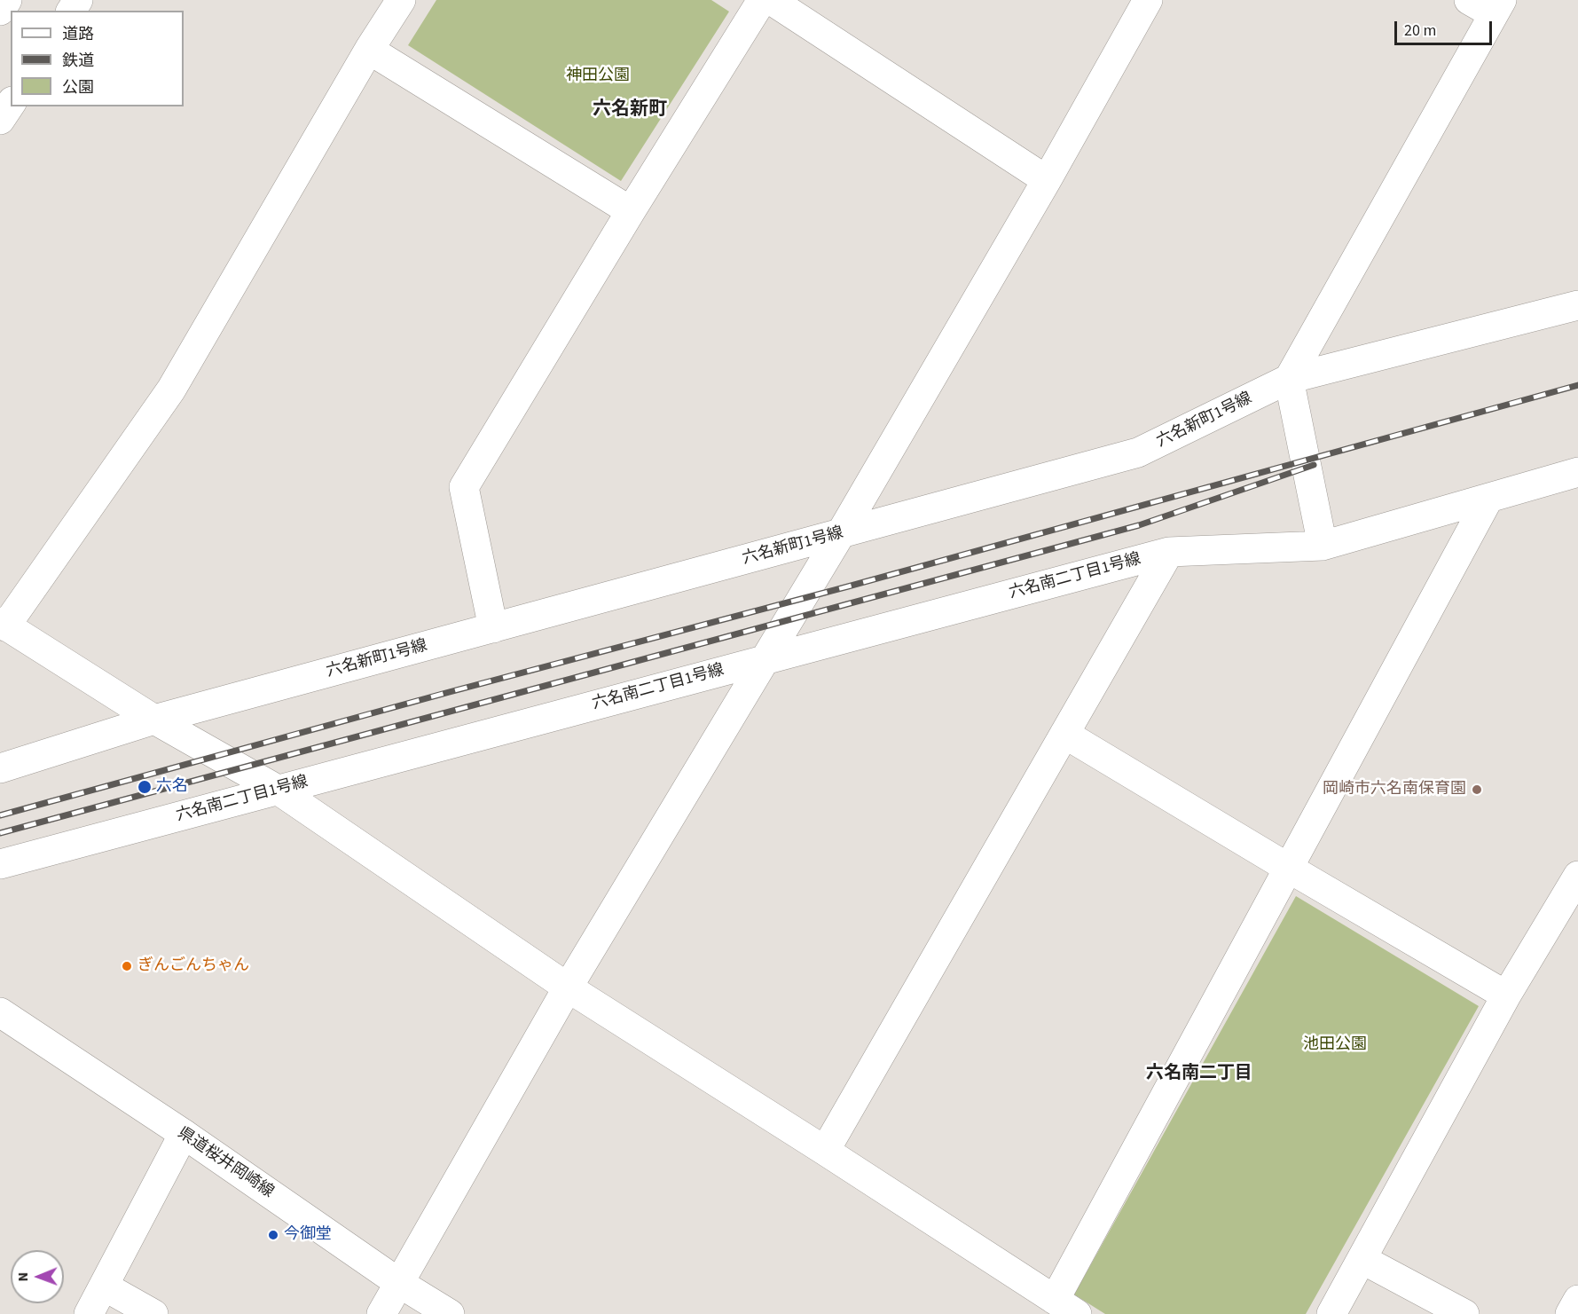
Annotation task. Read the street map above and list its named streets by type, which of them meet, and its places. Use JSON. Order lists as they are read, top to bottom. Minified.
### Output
{"streets":{"street":["六名新町1号線","六名南二丁目1号線","県道桜井岡崎線"]},"districts":["六名新町","六名南二丁目"],"parks":["神田公園","池田公園"],"places":["六名","岡崎市六名南保育園","ぎんごんちゃん","今御堂"],"legend":["道路","鉄道","公園"],"scale_bar":"20 m","north":"left"}
